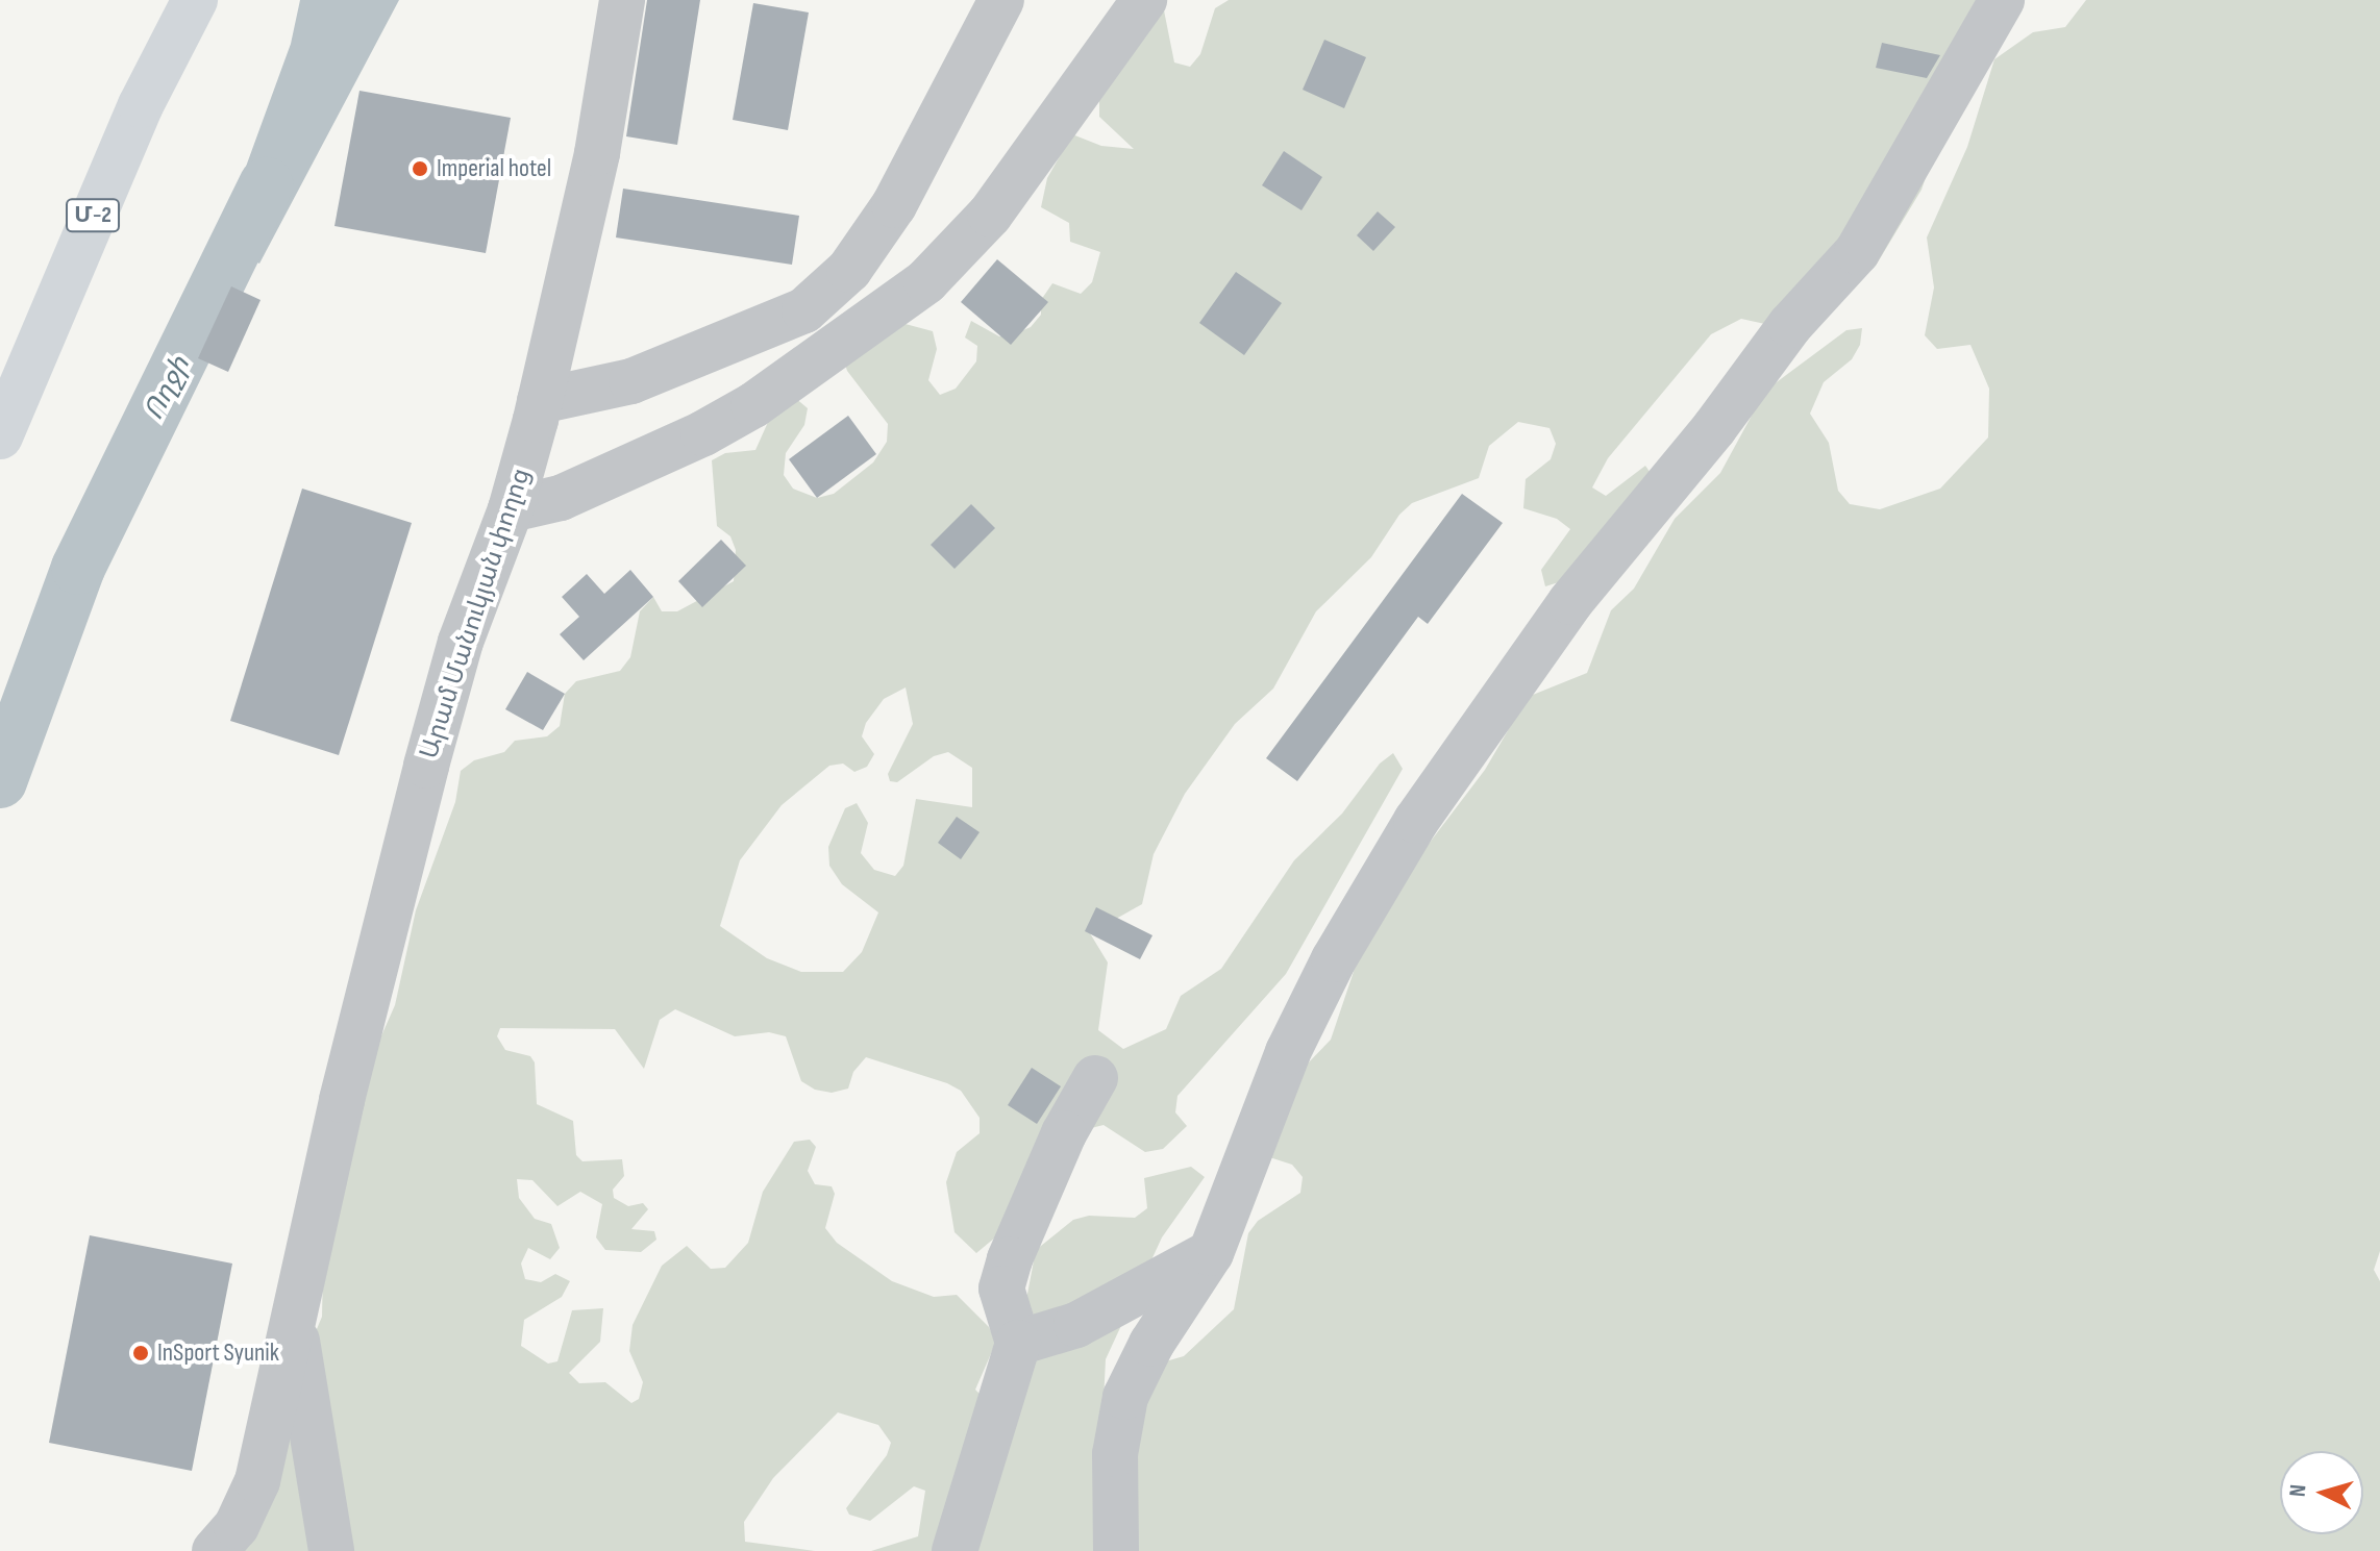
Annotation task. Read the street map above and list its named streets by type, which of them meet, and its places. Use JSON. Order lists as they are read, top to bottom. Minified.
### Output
{"streets":{"highway":["Մ-2"],"street":["Արամ Մանուկյան փողոց"]},"water":["Ողջի"],"places":["Imperial hotel","InSport Syunik"],"north":"left"}
